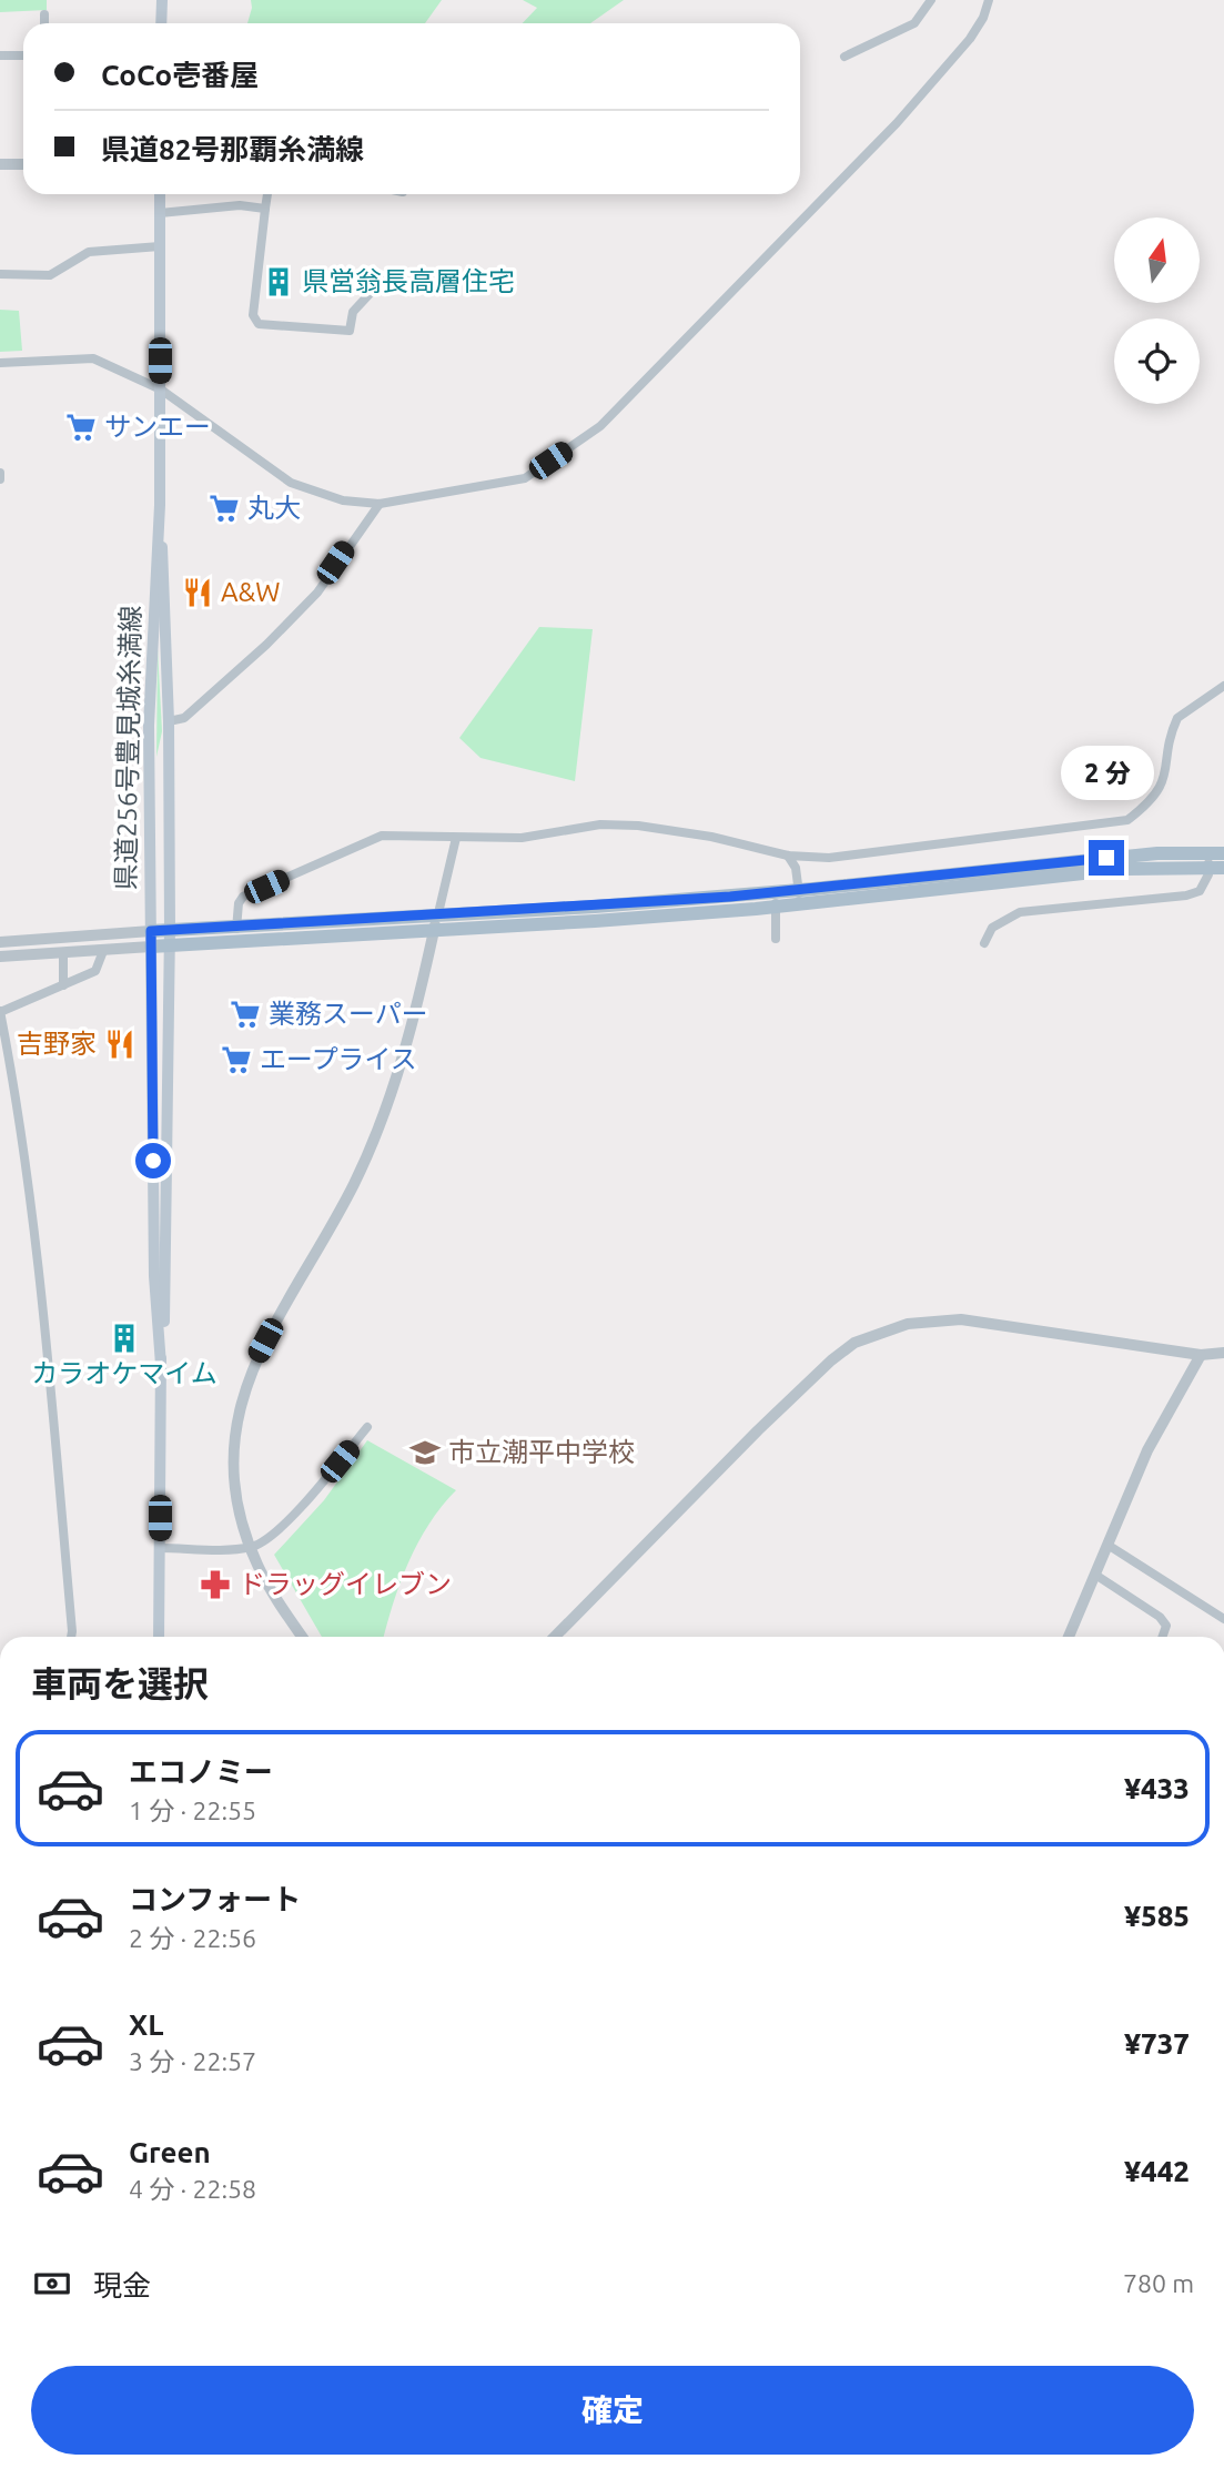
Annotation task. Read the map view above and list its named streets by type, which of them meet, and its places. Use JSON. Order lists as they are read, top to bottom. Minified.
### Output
{"streets":{"main road":["県道256号豊見城糸満線"]},"places":{"building":["県営翁長高層住宅","カラオケマイム"],"supermarket":["サンエー","丸大","業務スーパー","エープライス"],"restaurant":["A&W","吉野家"],"school or university":["市立潮平中学校"],"pharmacy":["ドラッグイレブン"]},"north":"top","page":{"banner":["CoCo壱番屋","県道82号那覇糸満線"],"bubble":"2 分","heading":"車両を選択","list":[{"name":"エコノミー","note":"1 分 · 22:55","value":"¥433"},{"name":"コンフォート","note":"2 分 · 22:56","value":"¥585"},{"name":"XL","note":"3 分 · 22:57","value":"¥737"},{"name":"Green","note":"4 分 · 22:58","value":"¥442"}],"pay":["現金","780 m"],"buttons":"確定"}}
